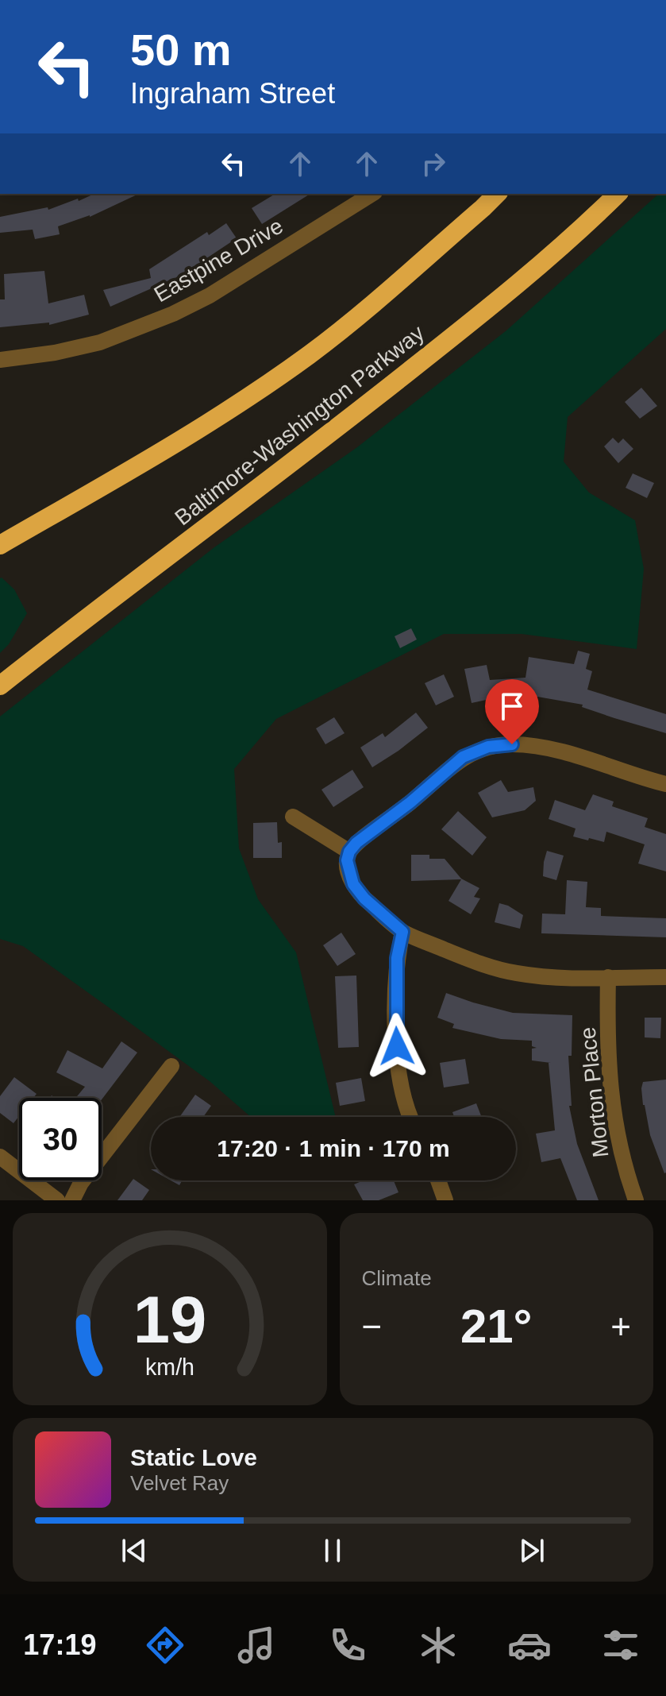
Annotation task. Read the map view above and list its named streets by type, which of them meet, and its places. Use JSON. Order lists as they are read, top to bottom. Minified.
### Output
{"streets":{"highway":["Baltimore-Washington Parkway"],"street":["Eastpine Drive","Morton Place"]},"page":{"turn":["50 m","Ingraham Street"],"limit":"30","trip":"17:20 · 1 min · 170 m","tile":"Climate","heat":["−","21°","+"],"song":["Static Love","Velvet Ray"],"tabs":"17:19","gauge":["19","km/h"]}}
